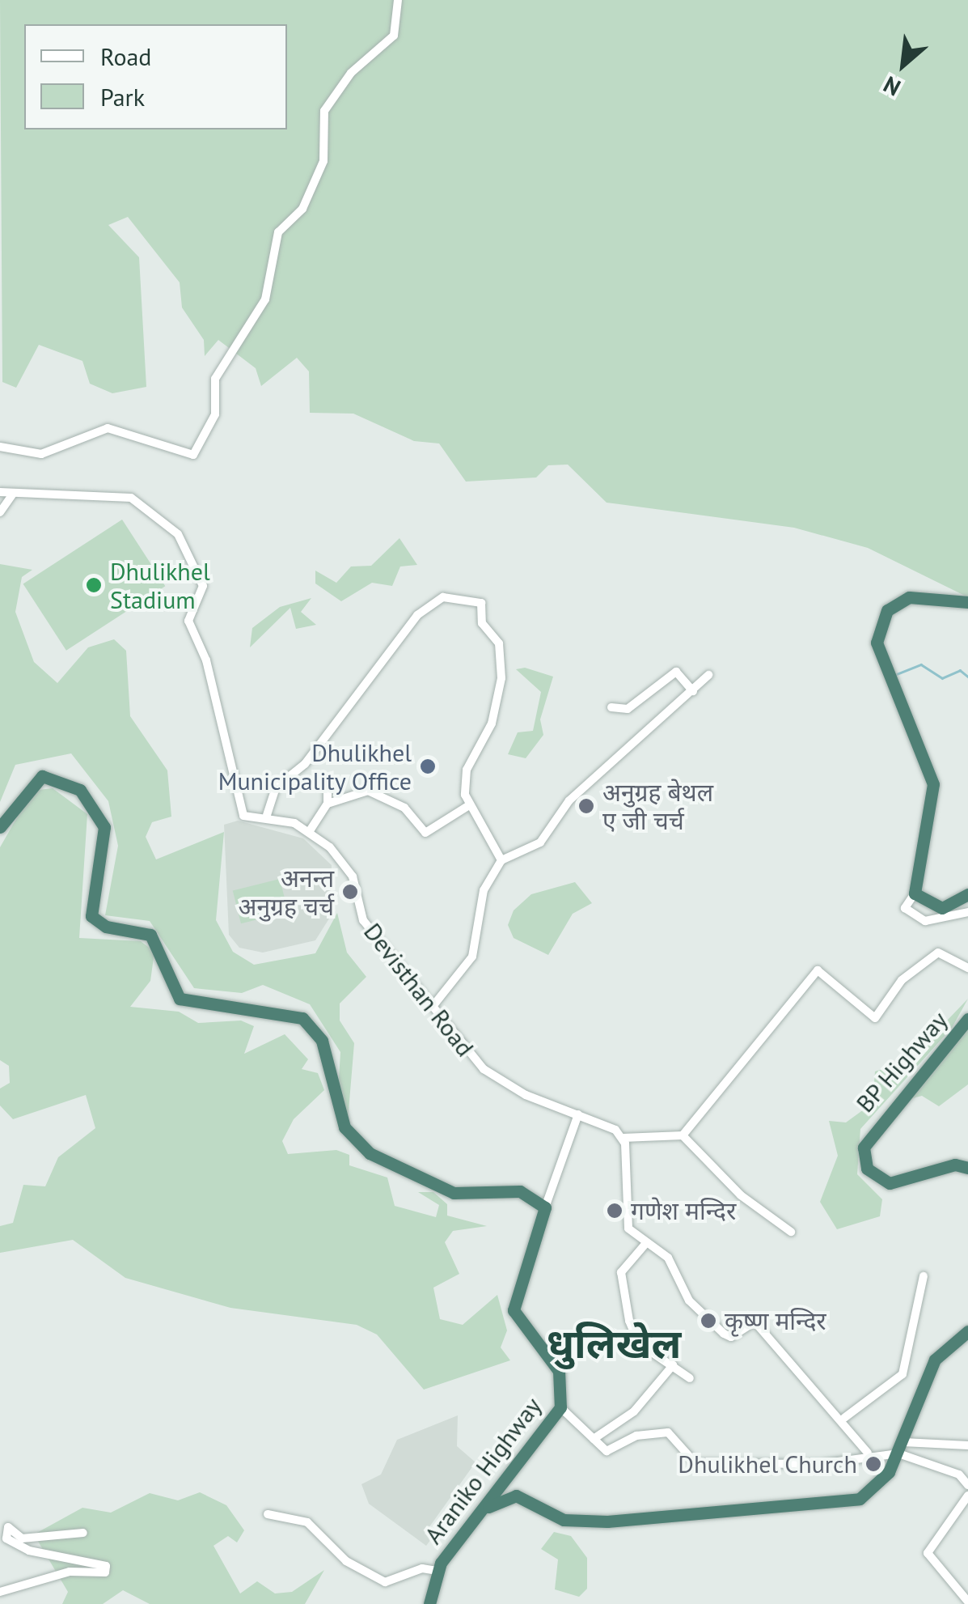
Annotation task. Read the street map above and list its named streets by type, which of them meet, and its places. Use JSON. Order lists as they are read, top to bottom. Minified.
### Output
{"streets":{"highway":["BP Highway","Araniko Highway"],"street":["Devisthan Road"]},"districts":["धुलिखेल"],"places":["Dhulikhel Stadium","Dhulikhel Municipality Office","अनुग्रह बेथल ए जी चर्च","अनन्त अनुग्रह चर्च","गणेश मन्दिर","कृष्ण मन्दिर","Dhulikhel Church"],"legend":["Road","Park"],"north":"bottom left"}
